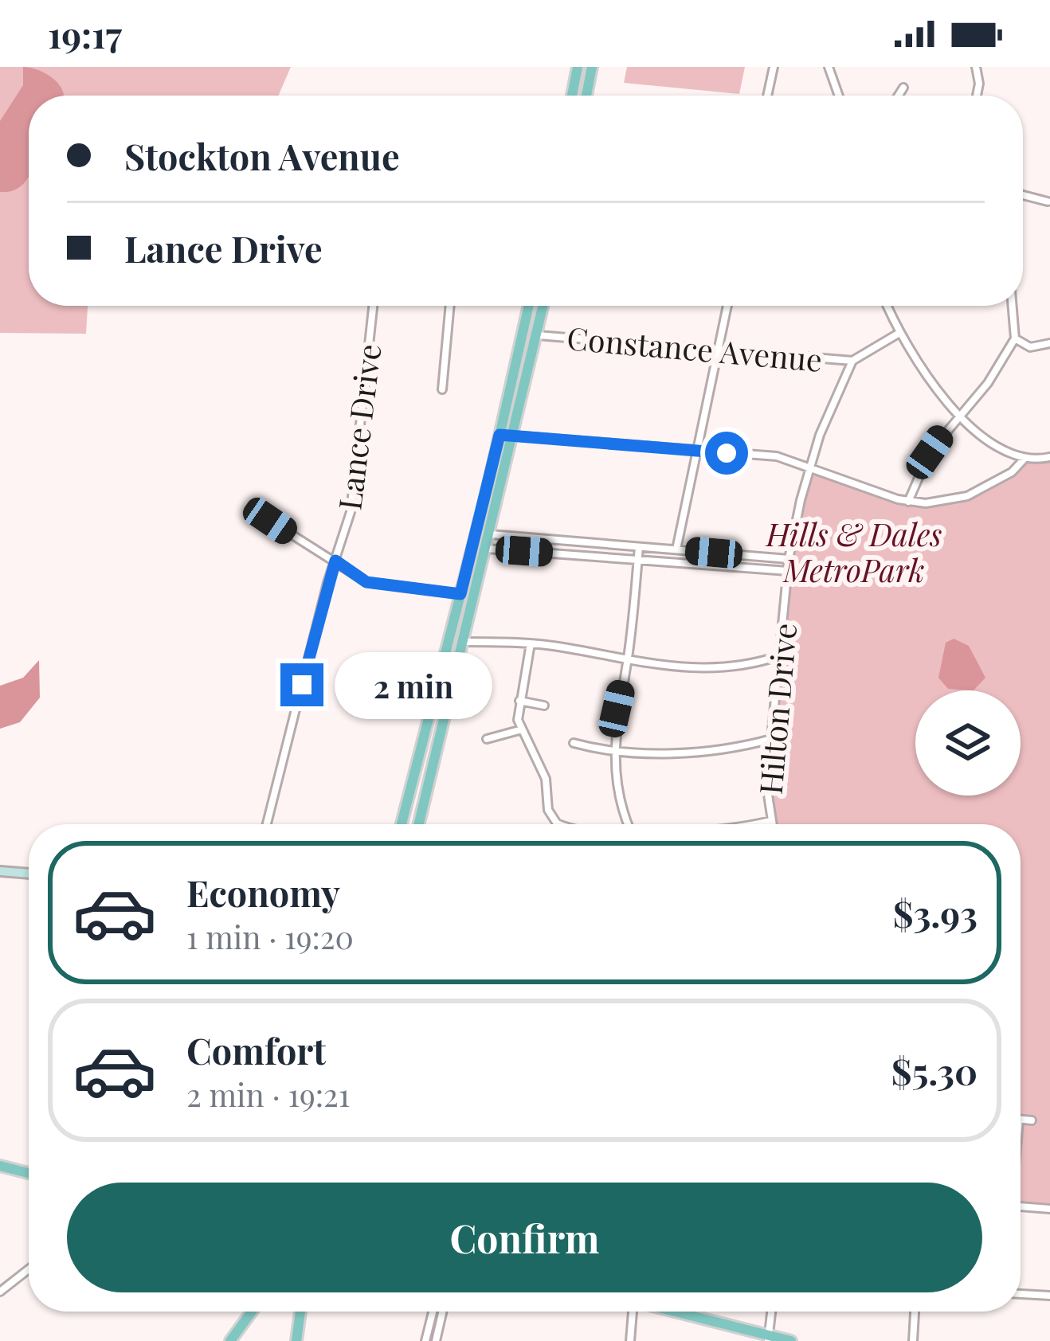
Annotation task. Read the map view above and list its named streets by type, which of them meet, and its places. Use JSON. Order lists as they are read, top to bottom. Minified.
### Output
{"streets":{"street":["Constance Avenue","Lance Drive","Hilton Drive"]},"crossings":[["Constance Avenue","Hilton Drive"]],"parks":["Hills & Dales MetroPark"],"page":{"status":"19:17","banner":["Stockton Avenue","Lance Drive"],"bubble":"2 min","list":[{"name":"Economy","note":"1 min · 19:20","value":"$3.93"},{"name":"Comfort","note":"2 min · 19:21","value":"$5.30"}],"buttons":"Confirm"}}
